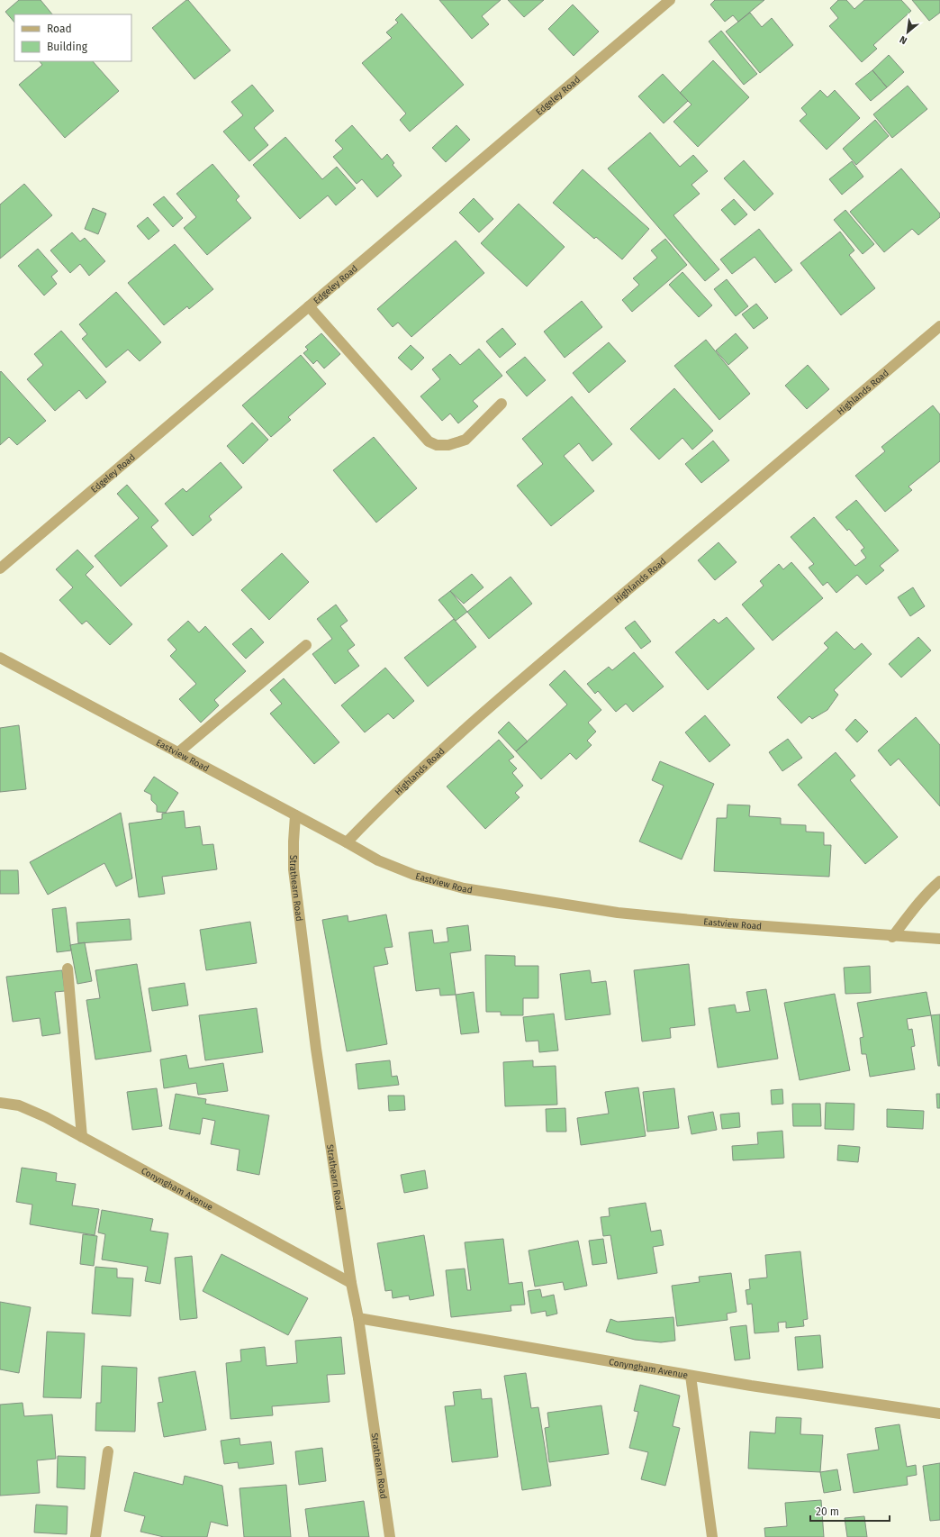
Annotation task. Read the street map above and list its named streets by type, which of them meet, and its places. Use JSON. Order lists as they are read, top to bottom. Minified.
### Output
{"streets":{"street":["Edgeley Road","Highlands Road","Eastview Road","Strathearn Road","Conyngham Avenue"]},"crossings":[["Highlands Road","Eastview Road"],["Eastview Road","Strathearn Road"],["Strathearn Road","Conyngham Avenue"]],"legend":["Road","Building"],"scale_bar":"20 m","north":"bottom left"}
